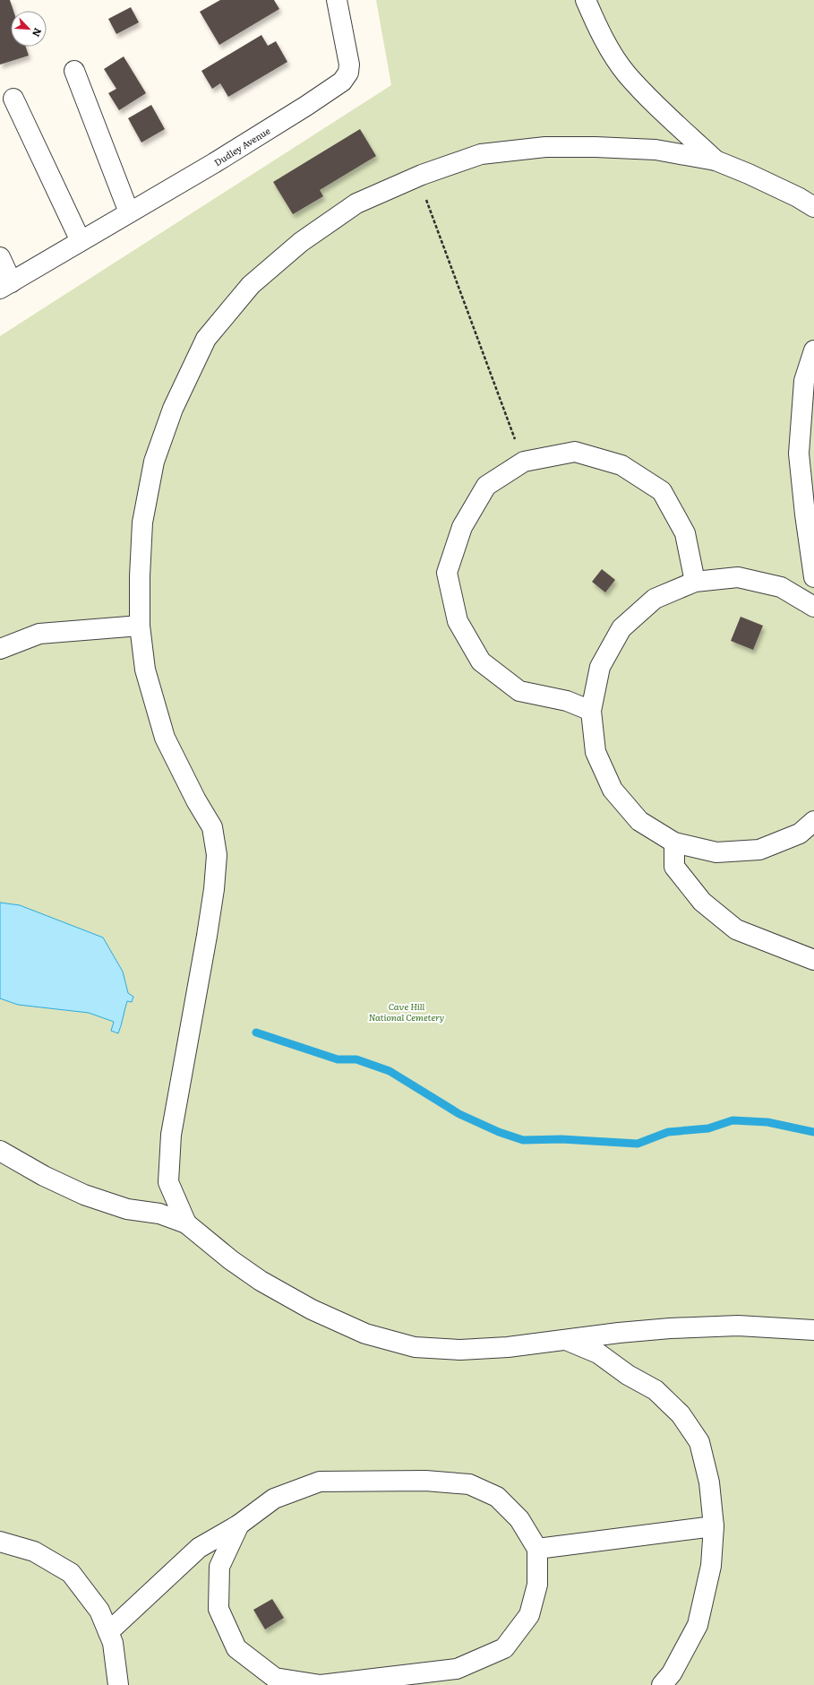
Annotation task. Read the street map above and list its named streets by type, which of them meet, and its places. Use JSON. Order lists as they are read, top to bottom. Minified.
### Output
{"streets":{"street":["Dudley Avenue"]},"parks":["Cave Hill National Cemetery"],"north":"bottom right"}
